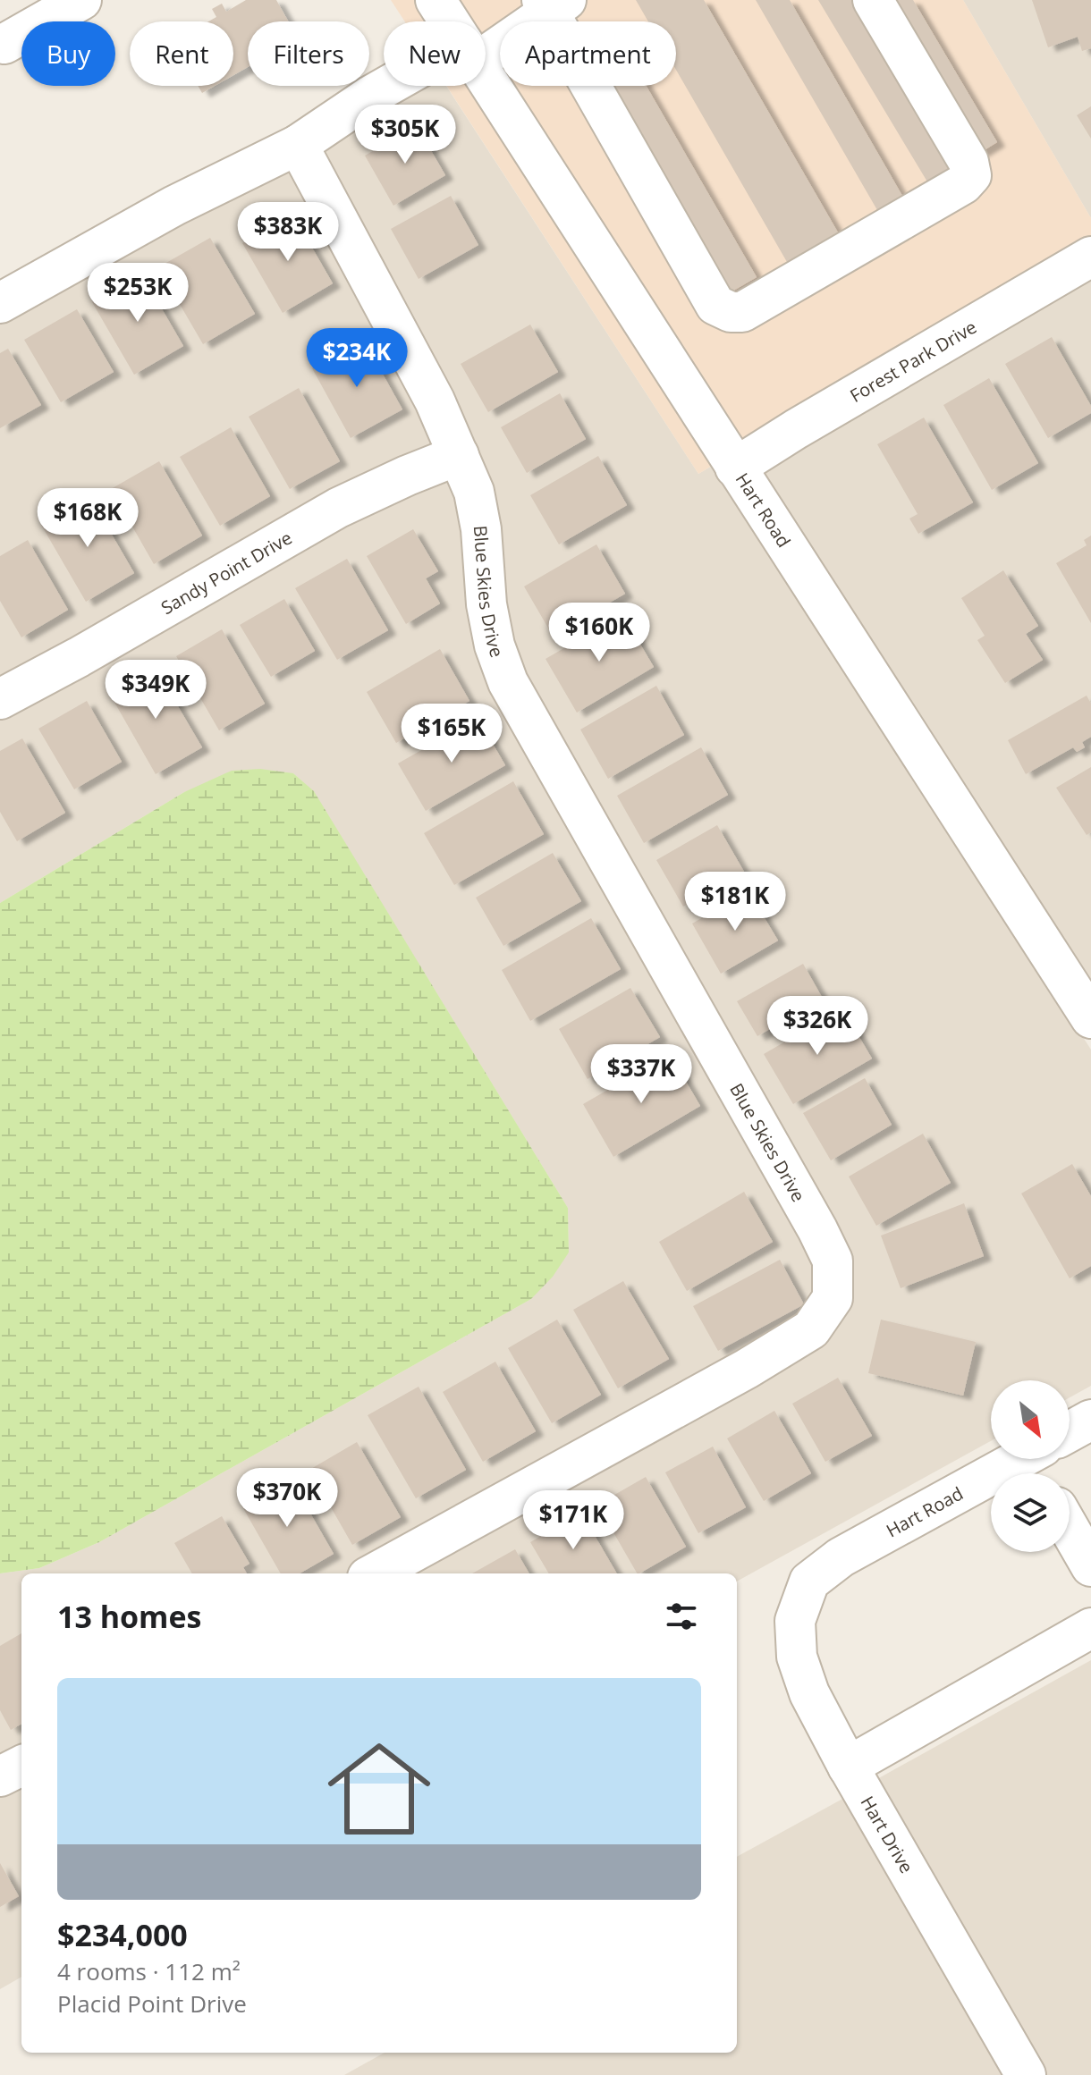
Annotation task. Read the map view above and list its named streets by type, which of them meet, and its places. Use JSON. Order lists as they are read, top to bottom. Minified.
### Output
{"streets":{"street":["Forest Park Drive","Hart Road","Sandy Point Drive","Blue Skies Drive","Hart Drive"]},"crossings":[["Forest Park Drive","Hart Road"],["Hart Road","Hart Drive"],["Sandy Point Drive","Blue Skies Drive"]],"north":"bottom right","page":{"chip":["Buy","Rent","Filters","New","Apartment"],"price":["$305K","$383K","$253K","$234K","$168K","$160K","$349K","$165K","$181K","$326K","$337K","$370K","$171K"],"heading":"13 homes","list":[{"name":"$234,000","note":"4 rooms · 112 m² · Placid Point Drive"}]}}
